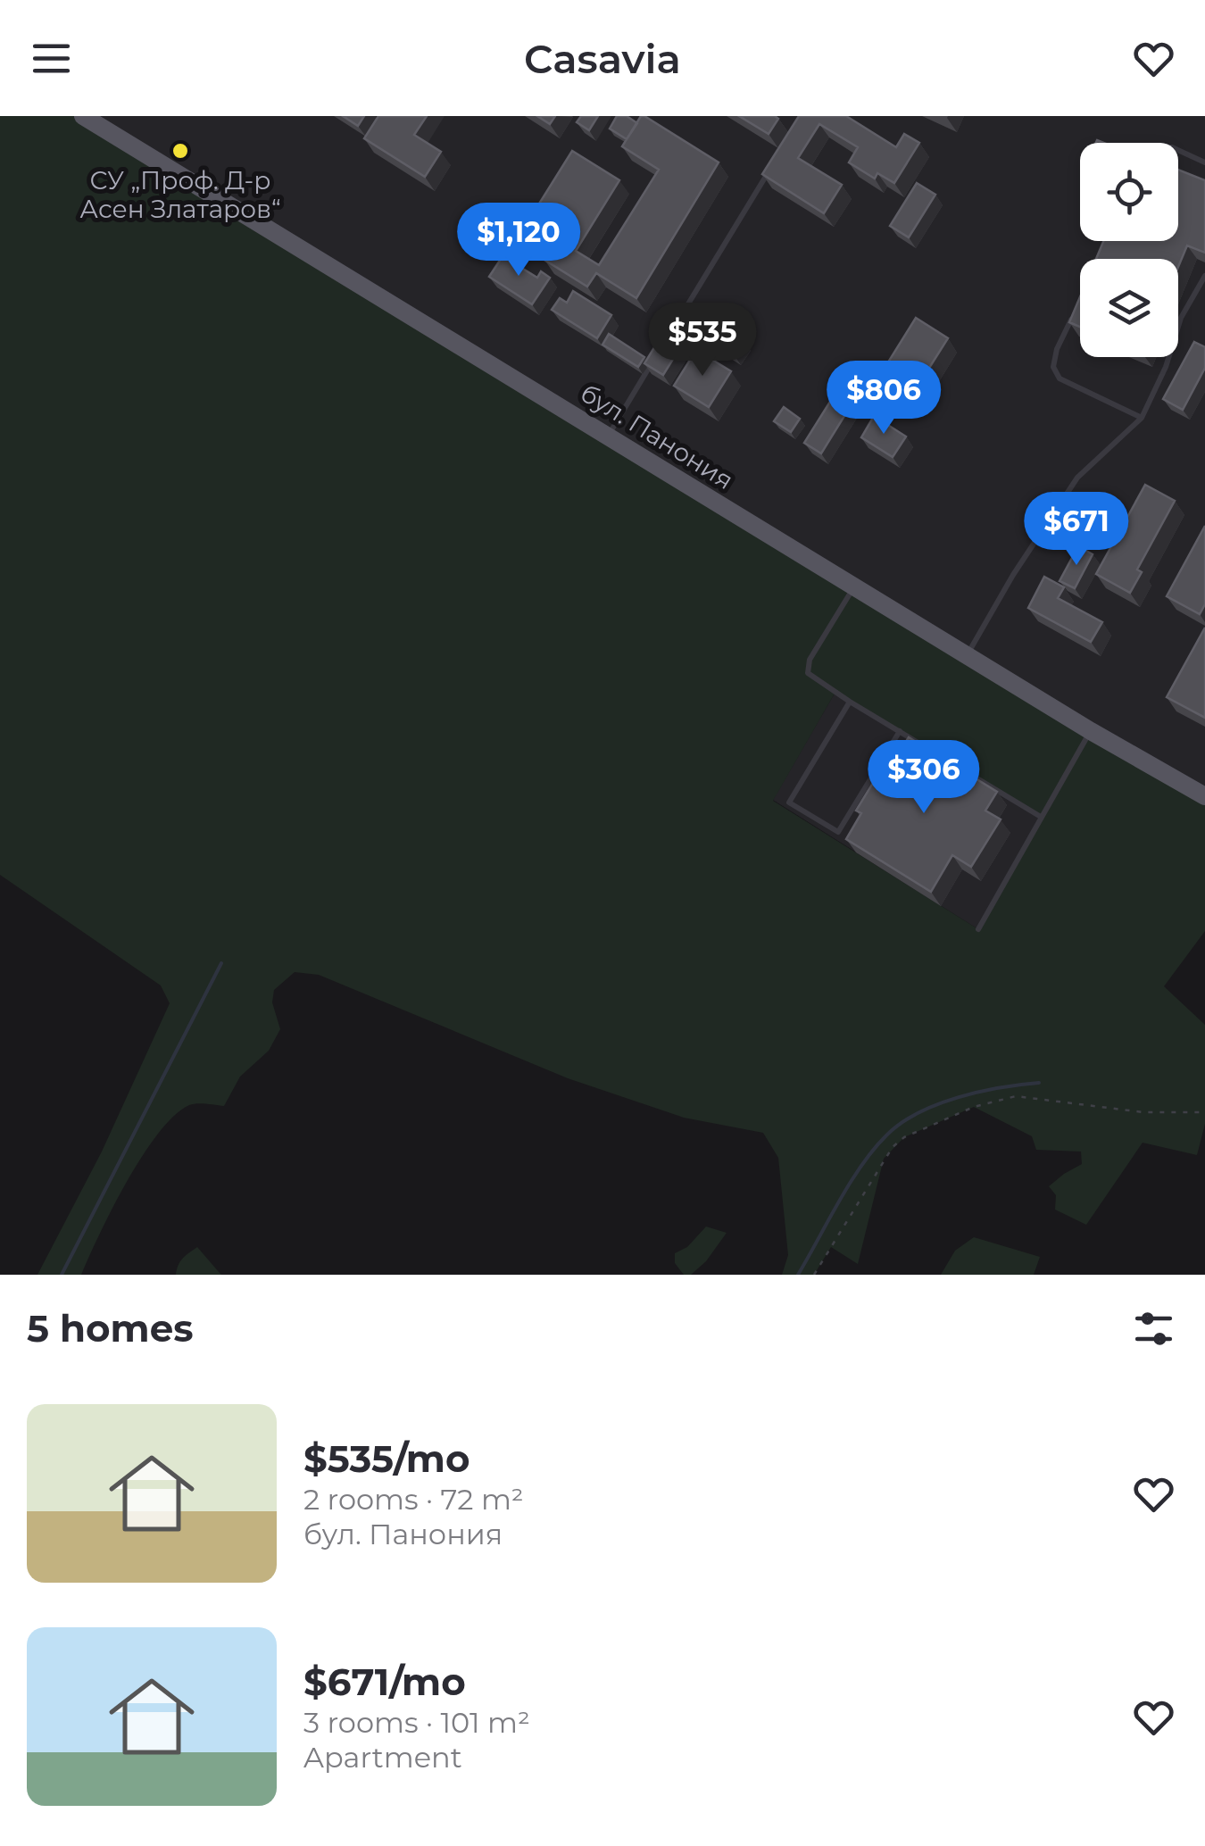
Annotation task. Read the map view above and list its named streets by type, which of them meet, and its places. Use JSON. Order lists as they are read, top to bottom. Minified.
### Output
{"streets":{"main road":["бул. Панония"]},"places":["СУ „Проф. Д-р Асен Златаров“"],"page":{"header":"Casavia","price":["$1,120","$535","$806","$671","$306"],"heading":"5 homes","list":[{"name":"$535/mo","note":"2 rooms · 72 m² · бул. Панония"},{"name":"$671/mo","note":"3 rooms · 101 m² · Apartment"}]}}
